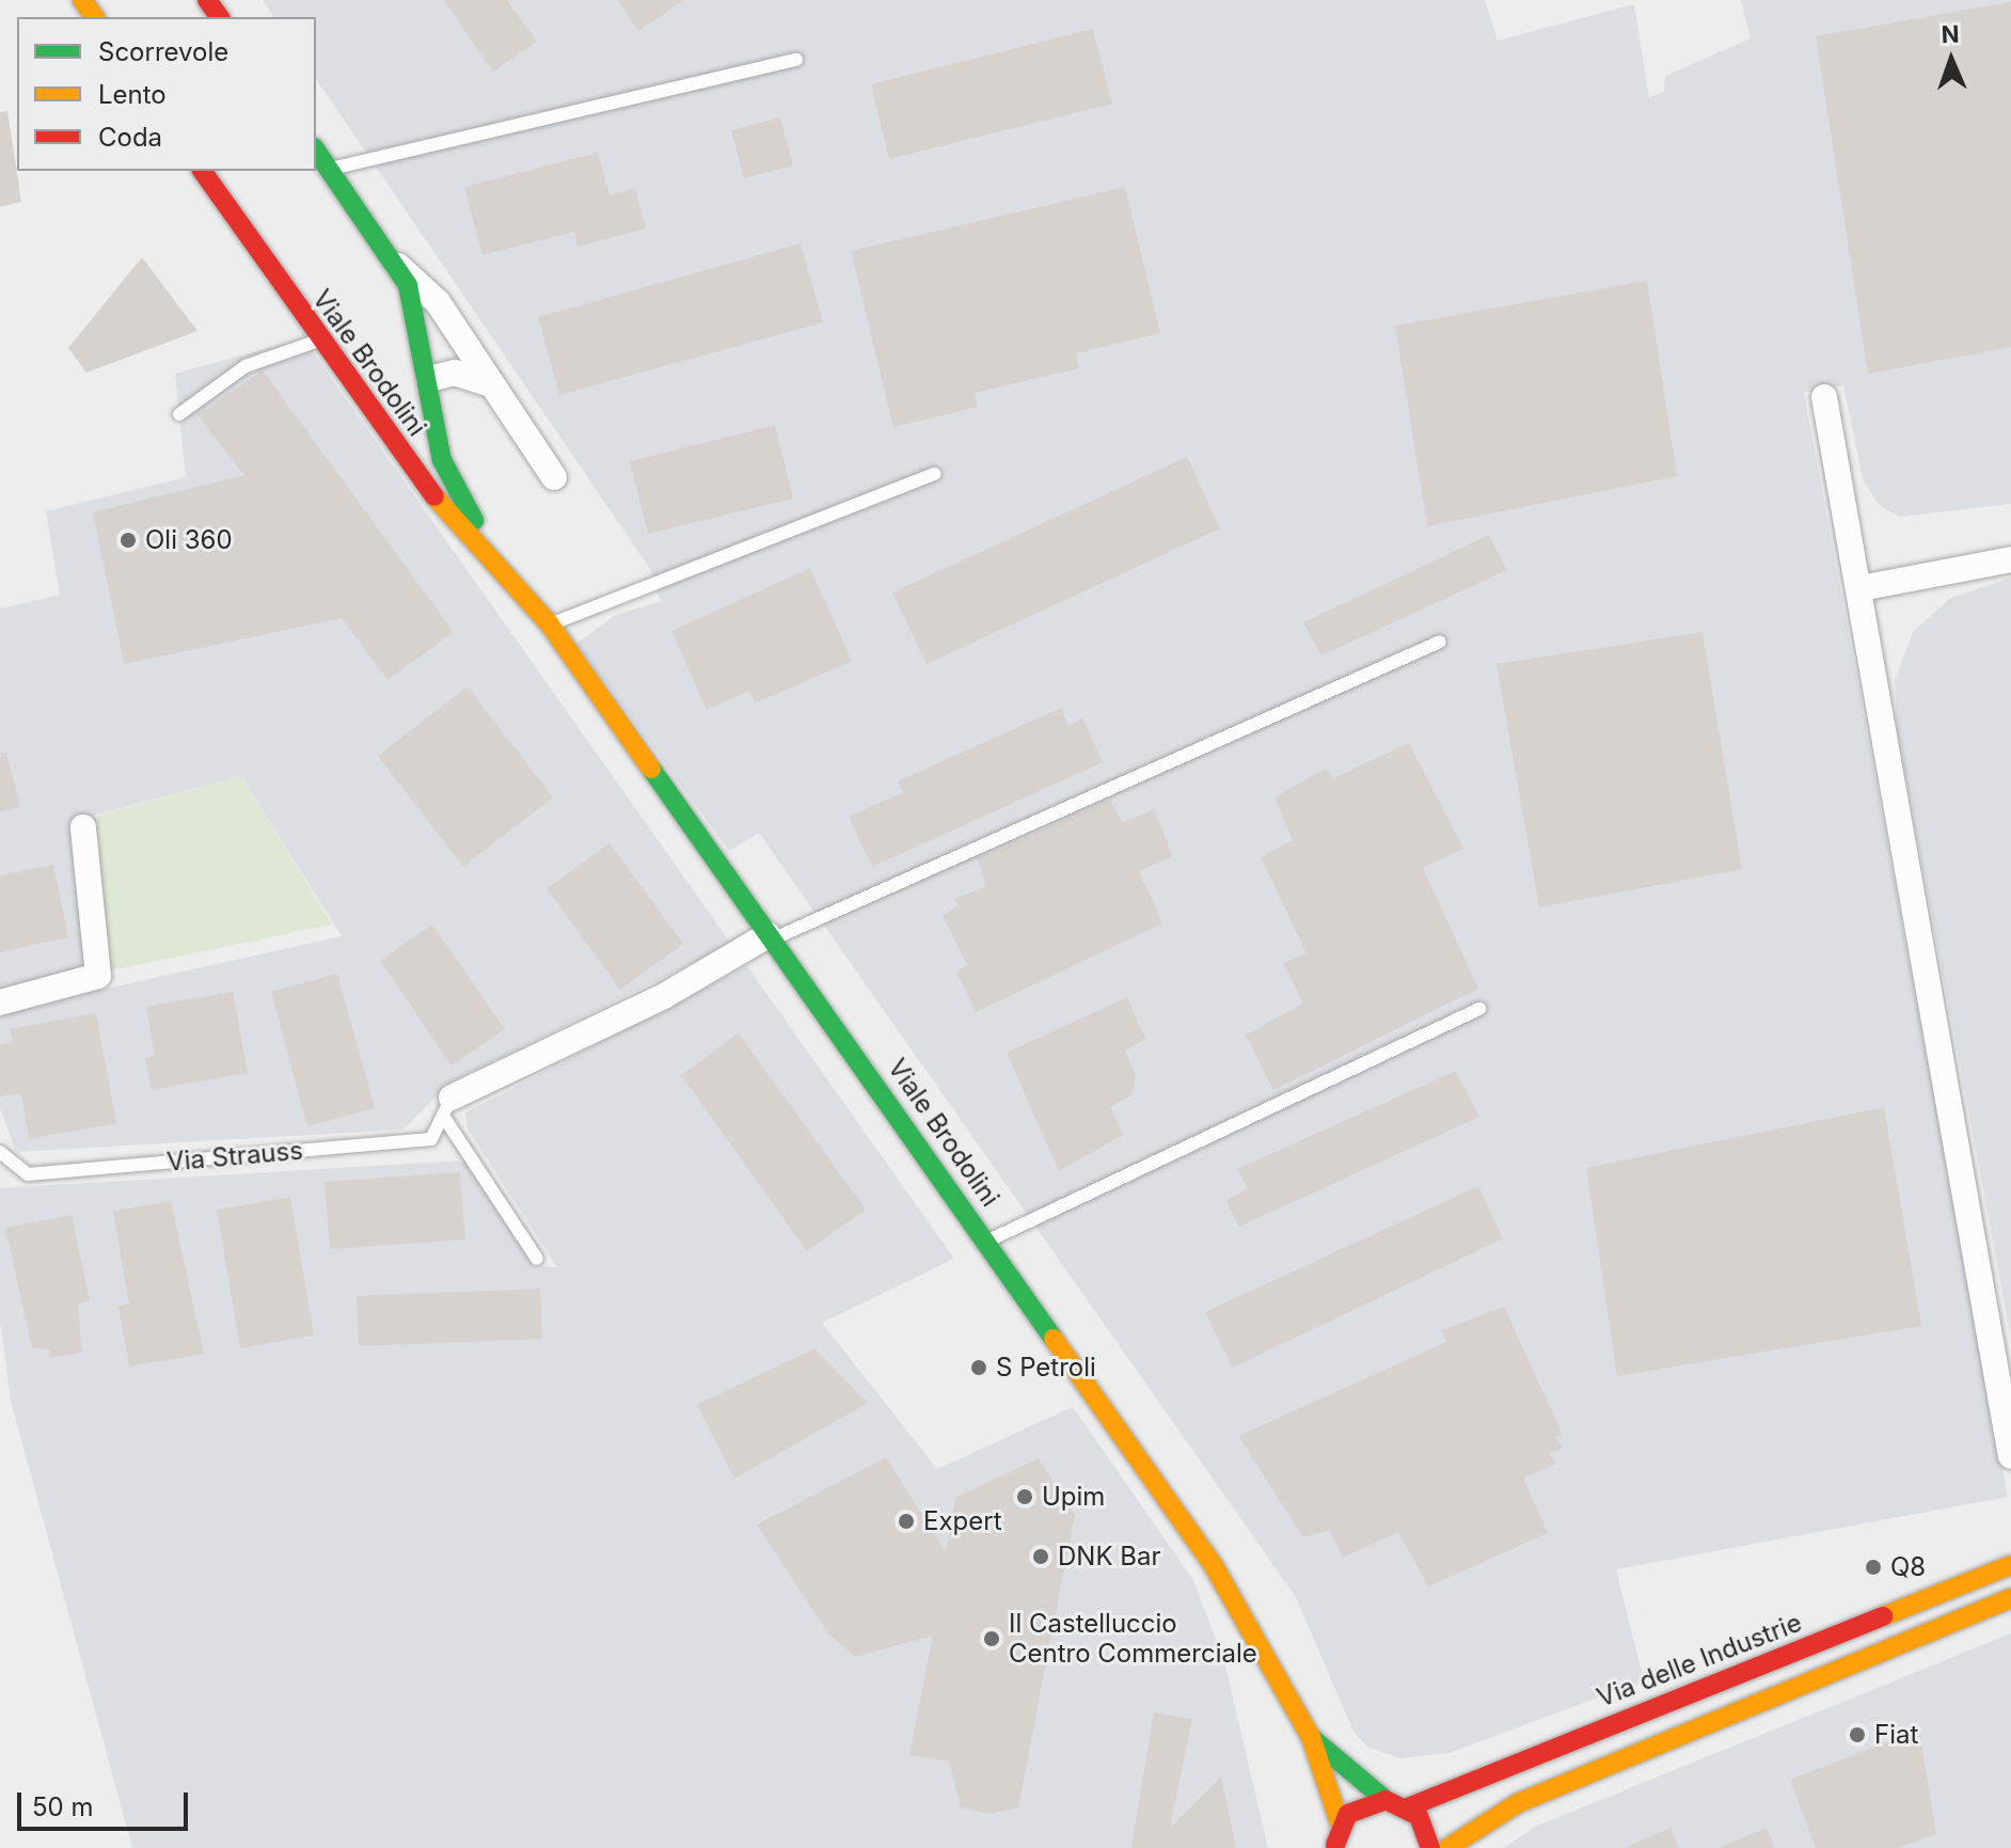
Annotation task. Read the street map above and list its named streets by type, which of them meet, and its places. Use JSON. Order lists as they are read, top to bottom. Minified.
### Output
{"streets":{"street":["Viale Brodolini","Via delle Industrie"],"lane":["Via Strauss"]},"places":["Oli 360","S Petroli","Upim","Expert","DNK Bar","Q8","Il Castelluccio Centro Commerciale","Fiat"],"legend":["Scorrevole","Lento","Coda"],"scale_bar":"50 m","north":"top"}
